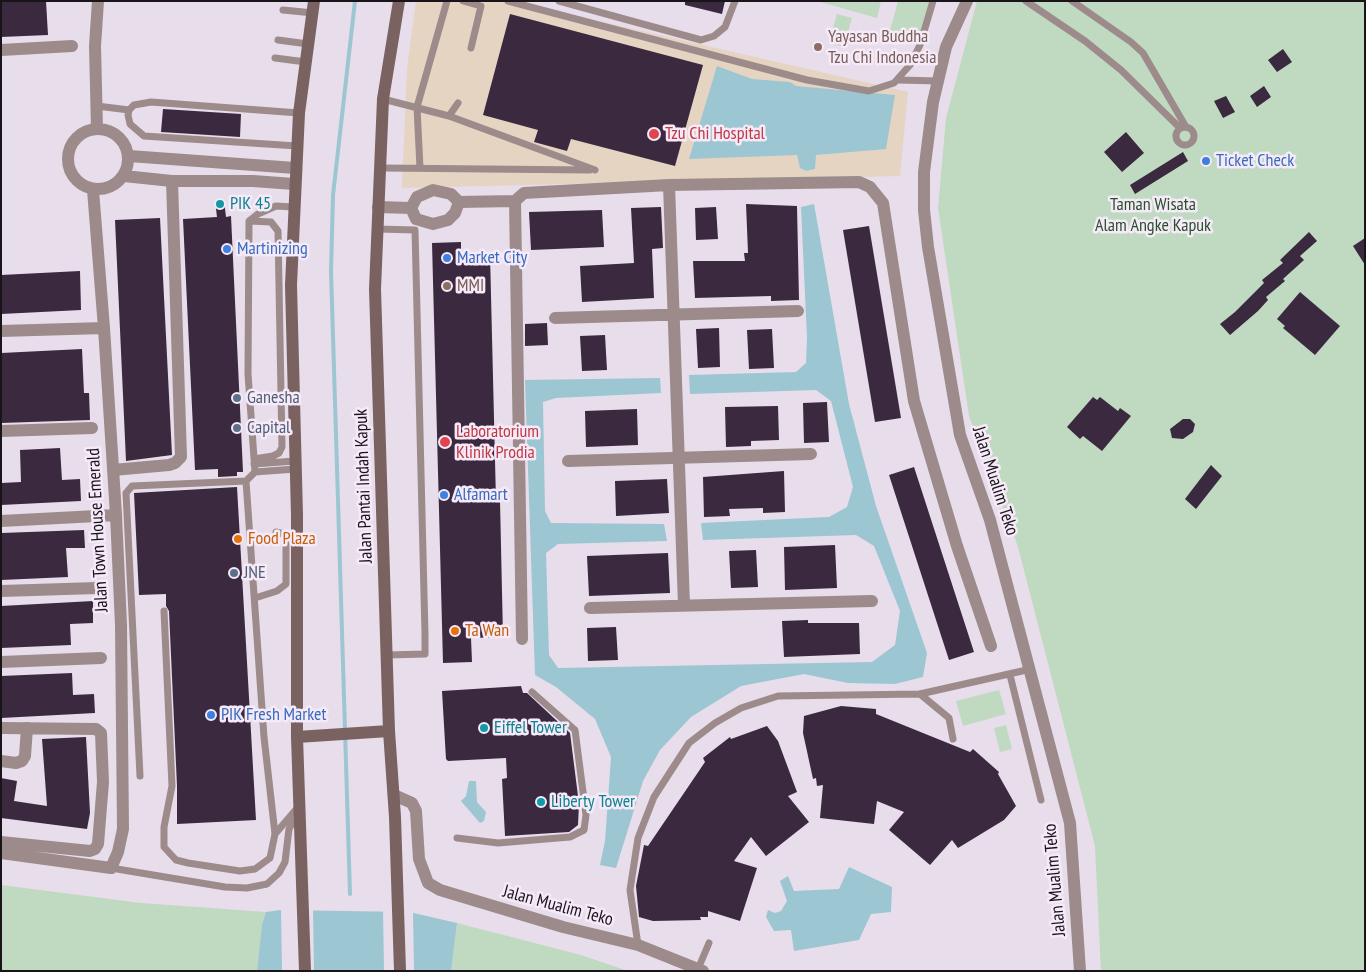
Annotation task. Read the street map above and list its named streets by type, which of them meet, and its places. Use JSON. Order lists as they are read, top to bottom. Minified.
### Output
{"streets":{"main road":["Jalan Pantai Indah Kapuk"],"street":["Jalan Mualim Teko","Jalan Town House Emerald"]},"crossings":[["Jalan Mualim Teko","Jalan Pantai Indah Kapuk"]],"parks":["Taman Wisata Alam Angke Kapuk"],"places":["Yayasan Buddha Tzu Chi Indonesia","Tzu Chi Hospital","Ticket Check","PIK 45","Martinizing","Market City","MMI","Ganesha","Capital","Laboratorium Klinik Prodia","Alfamart","Food Plaza","JNE","Ta Wan","PIK Fresh Market","Eiffel Tower","Liberty Tower"]}
